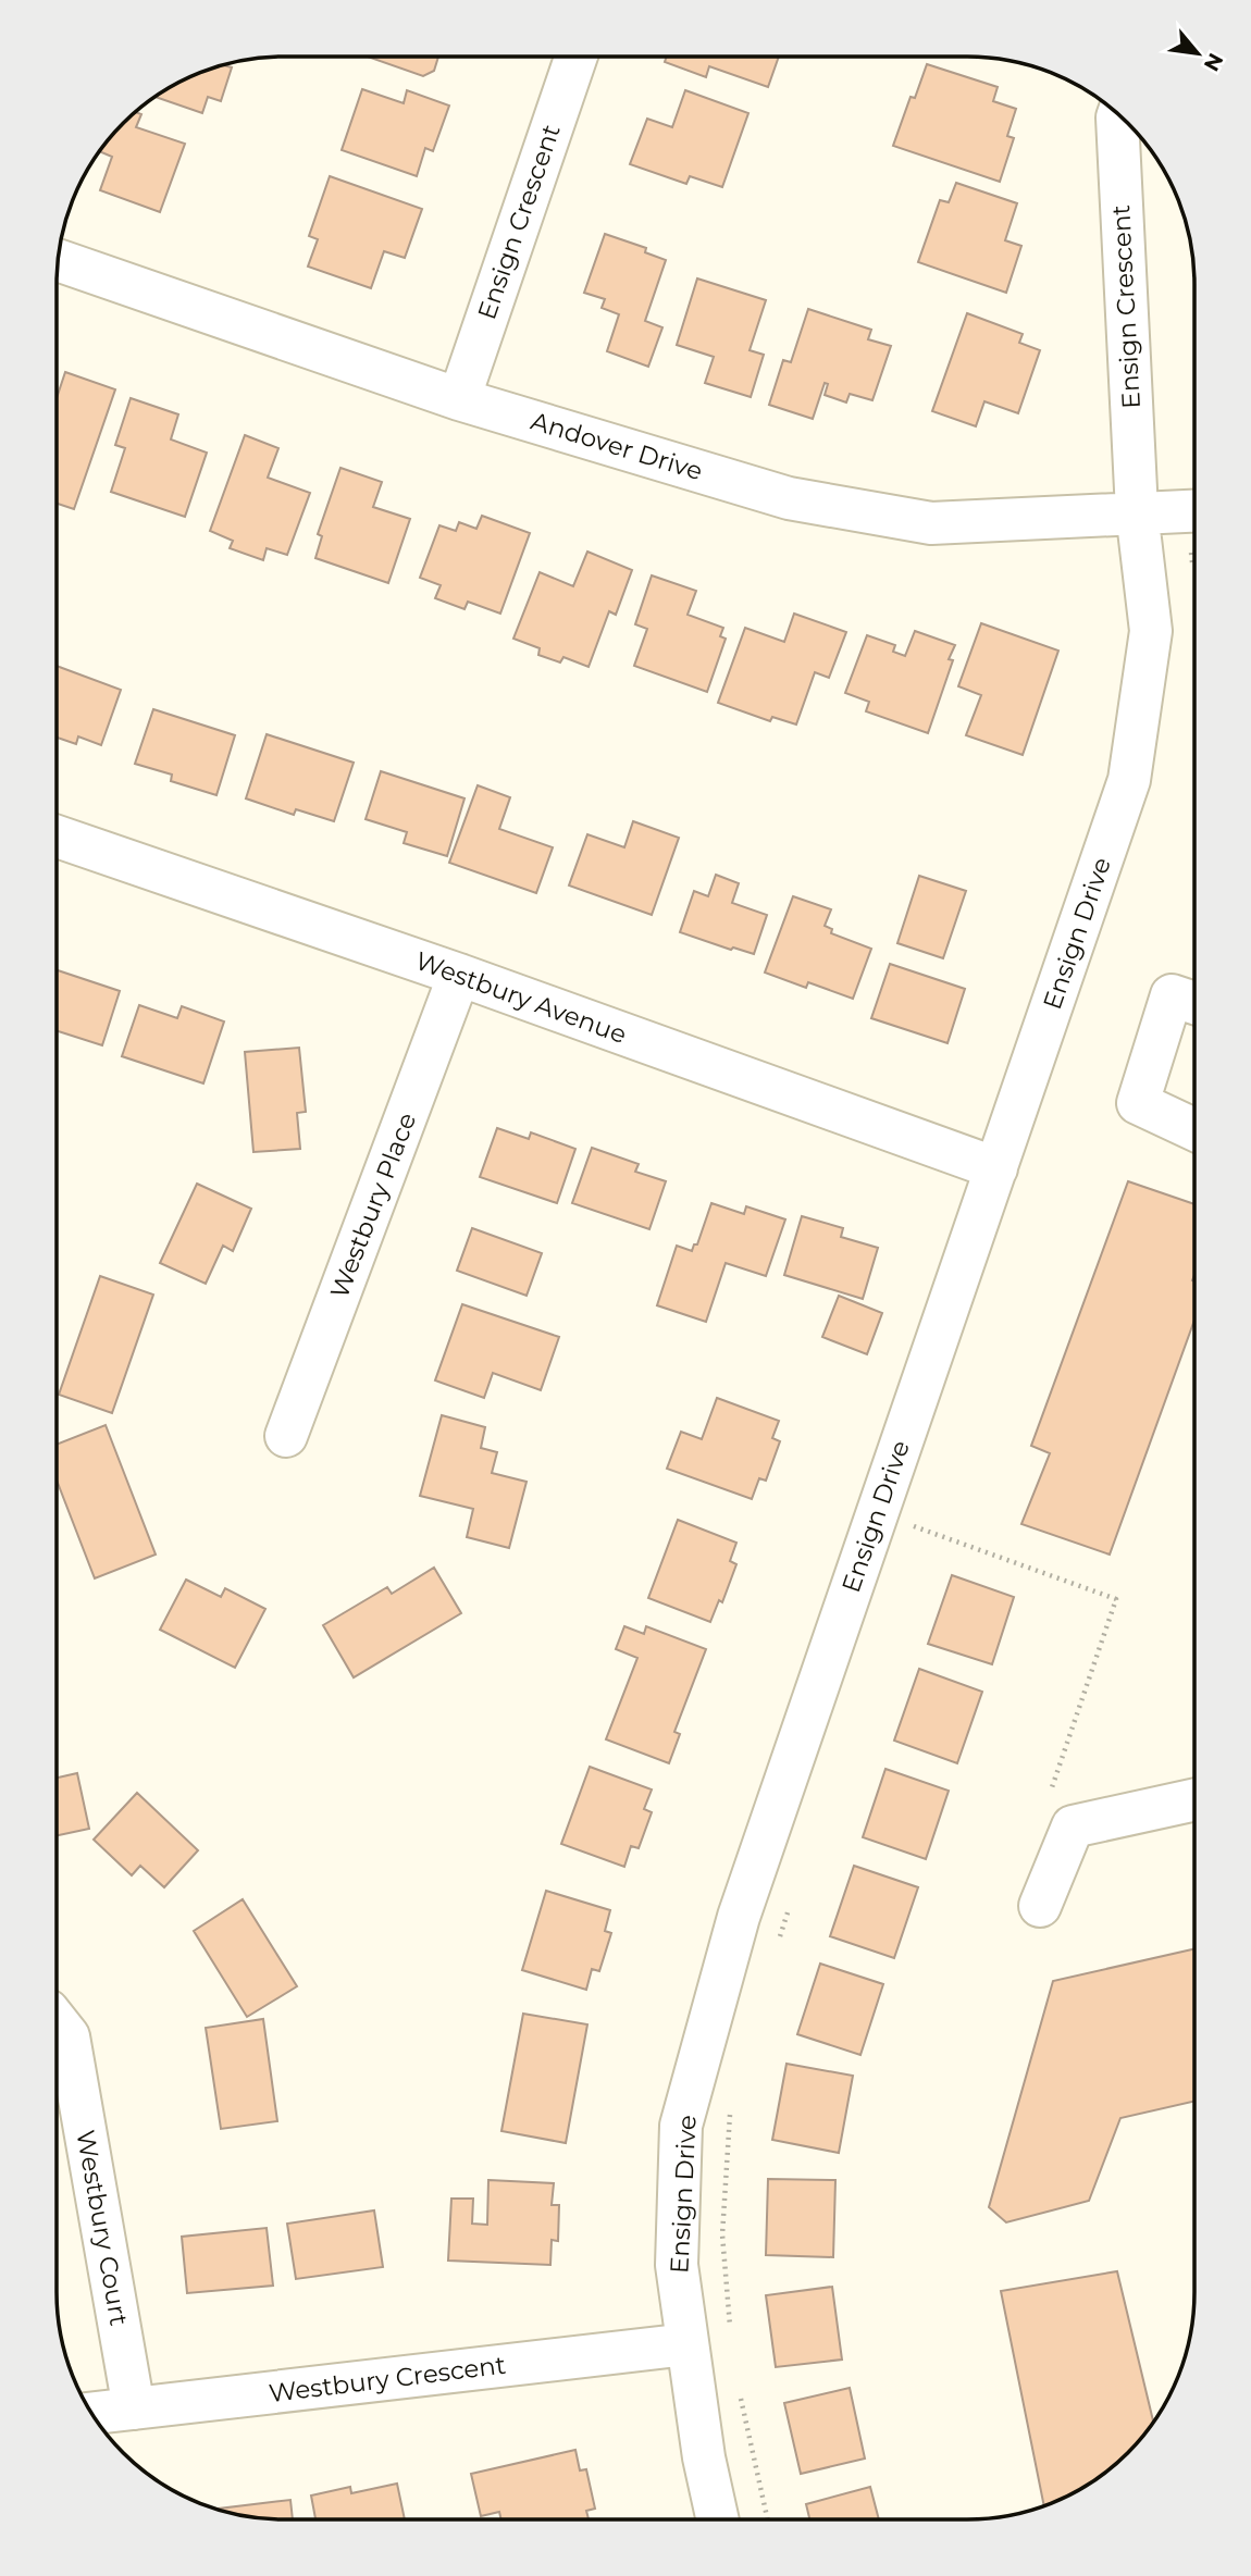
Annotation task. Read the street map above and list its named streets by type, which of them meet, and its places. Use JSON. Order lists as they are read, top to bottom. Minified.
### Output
{"streets":{"street":["Ensign Crescent","Andover Drive","Ensign Drive","Westbury Avenue","Westbury Place","Westbury Court","Westbury Crescent"]},"crossings":[["Ensign Crescent","Andover Drive"],["Ensign Crescent","Ensign Drive"],["Andover Drive","Ensign Drive"],["Ensign Drive","Westbury Avenue"],["Ensign Drive","Westbury Crescent"],["Westbury Avenue","Westbury Place"],["Westbury Court","Westbury Crescent"]],"north":"bottom right"}
